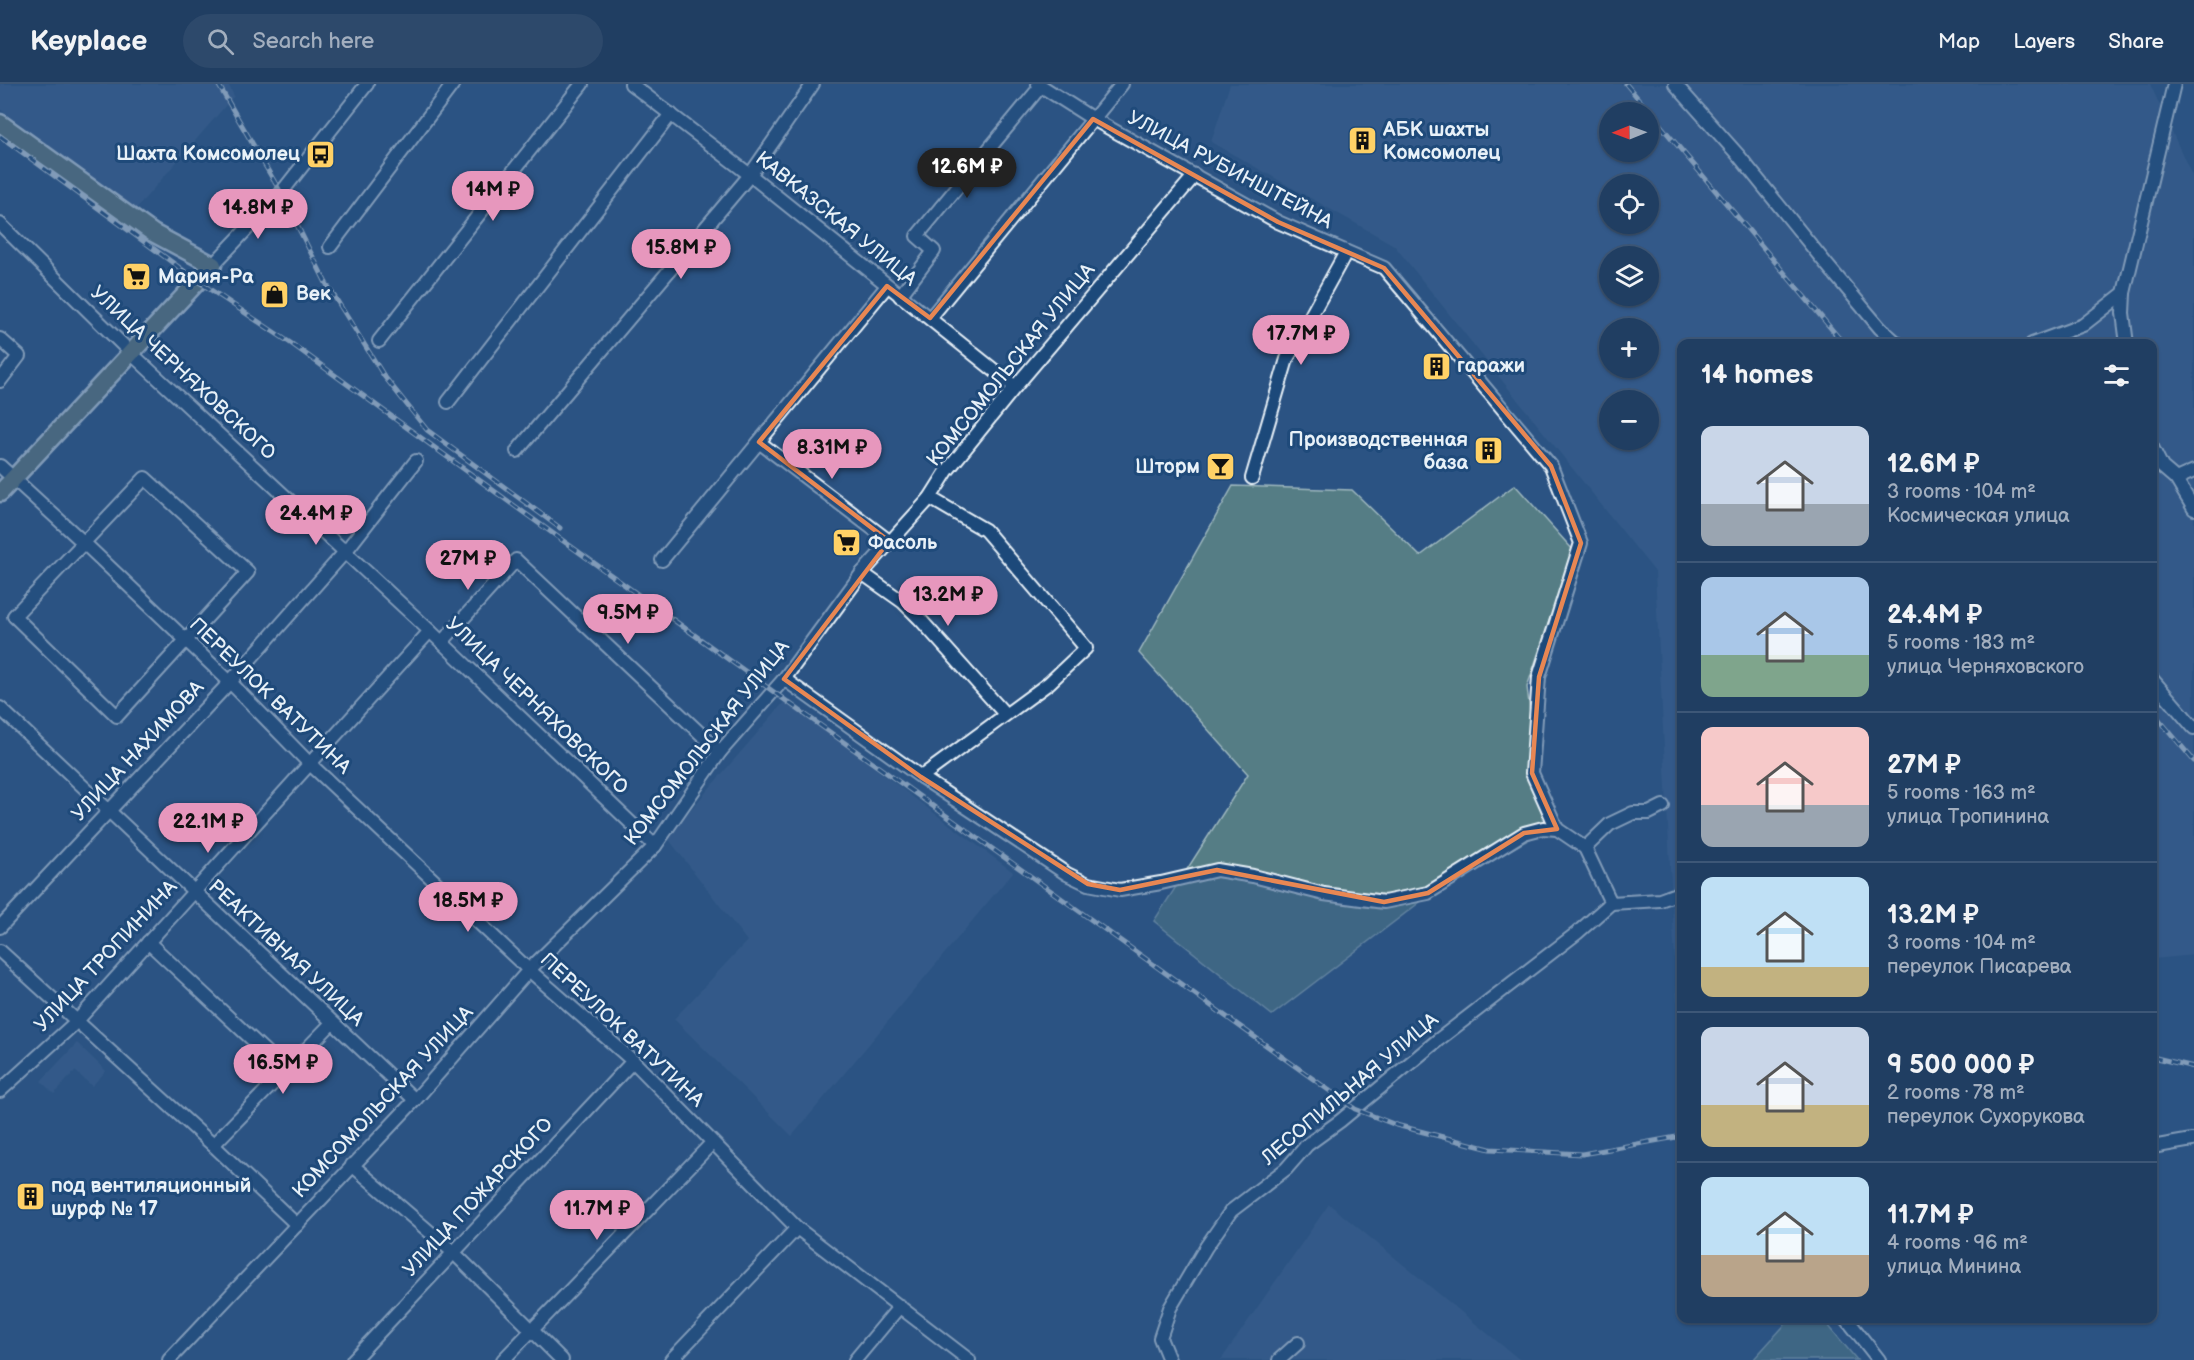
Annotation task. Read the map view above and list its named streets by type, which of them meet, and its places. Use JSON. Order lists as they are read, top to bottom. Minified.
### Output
{"streets":{"street":["УЛИЦА РУБИНШТЕЙНА","КАВКАЗСКАЯ УЛИЦА","КОМСОМОЛЬСКАЯ УЛИЦА","УЛИЦА ЧЕРНЯХОВСКОГО","ПЕРЕУЛОК ВАТУТИНА","УЛИЦА НАХИМОВА","РЕАКТИВНАЯ УЛИЦА","УЛИЦА ТРОПИНИНА","ЛЕСОПИЛЬНАЯ УЛИЦА","УЛИЦА ПОЖАРСКОГО"]},"crossings":[["УЛИЦА РУБИНШТЕЙНА","КОМСОМОЛЬСКАЯ УЛИЦА"],["КАВКАЗСКАЯ УЛИЦА","КОМСОМОЛЬСКАЯ УЛИЦА"],["КОМСОМОЛЬСКАЯ УЛИЦА","УЛИЦА ЧЕРНЯХОВСКОГО"],["КОМСОМОЛЬСКАЯ УЛИЦА","ПЕРЕУЛОК ВАТУТИНА"],["КОМСОМОЛЬСКАЯ УЛИЦА","РЕАКТИВНАЯ УЛИЦА"],["УЛИЦА ЧЕРНЯХОВСКОГО","УЛИЦА НАХИМОВА"],["УЛИЦА ЧЕРНЯХОВСКОГО","УЛИЦА ТРОПИНИНА"],["ПЕРЕУЛОК ВАТУТИНА","УЛИЦА НАХИМОВА"],["ПЕРЕУЛОК ВАТУТИНА","УЛИЦА ТРОПИНИНА"],["ПЕРЕУЛОК ВАТУТИНА","УЛИЦА ПОЖАРСКОГО"],["УЛИЦА НАХИМОВА","РЕАКТИВНАЯ УЛИЦА"],["РЕАКТИВНАЯ УЛИЦА","УЛИЦА ТРОПИНИНА"]],"places":{"building":["АБК шахты Комсомолец","гаражи","Производственная база","под вентиляционный шурф № 17"],"bus stop":["Шахта Комсомолец"],"supermarket":["Мария-Ра","Фасоль"],"shop":["Век"],"bar":["Шторм"]},"north":"left","page":{"header":"Keyplace","search":"Search here","nav":["Map","Layers","Share"],"map_buttons":["+","−"],"price":["12.6M ₽","14M ₽","14.8M ₽","15.8M ₽","17.7M ₽","8.31M ₽","24.4M ₽","27M ₽","13.2M ₽","9.5M ₽","22.1M ₽","18.5M ₽","16.5M ₽","11.7M ₽"],"heading":"14 homes","list":[{"name":"12.6M ₽","note":"3 rooms · 104 m² · Космическая улица"},{"name":"24.4M ₽","note":"5 rooms · 183 m² · улица Черняховского"},{"name":"27M ₽","note":"5 rooms · 163 m² · улица Тропинина"},{"name":"13.2M ₽","note":"3 rooms · 104 m² · переулок Писарева"},{"name":"9 500 000 ₽","note":"2 rooms · 78 m² · переулок Сухорукова"},{"name":"11.7M ₽","note":"4 rooms · 96 m² · улица Минина"}]}}
